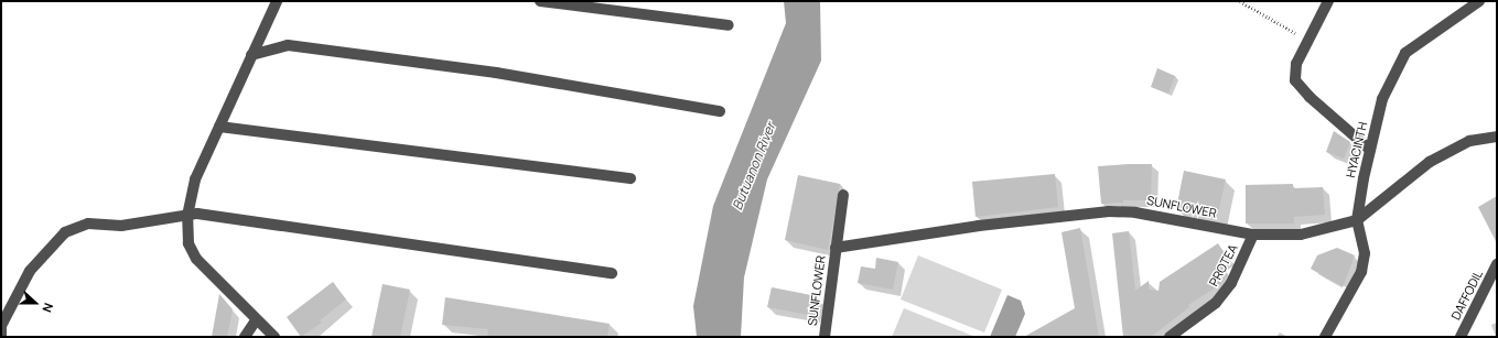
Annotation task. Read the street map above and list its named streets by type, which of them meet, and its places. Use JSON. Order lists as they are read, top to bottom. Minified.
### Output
{"streets":{"street":["HYACINTH","SUNFLOWER","PROTEA","DAFFODIL"]},"crossings":[["HYACINTH","SUNFLOWER"],["SUNFLOWER","PROTEA"]],"water":["Butuanon River"],"north":"right"}
